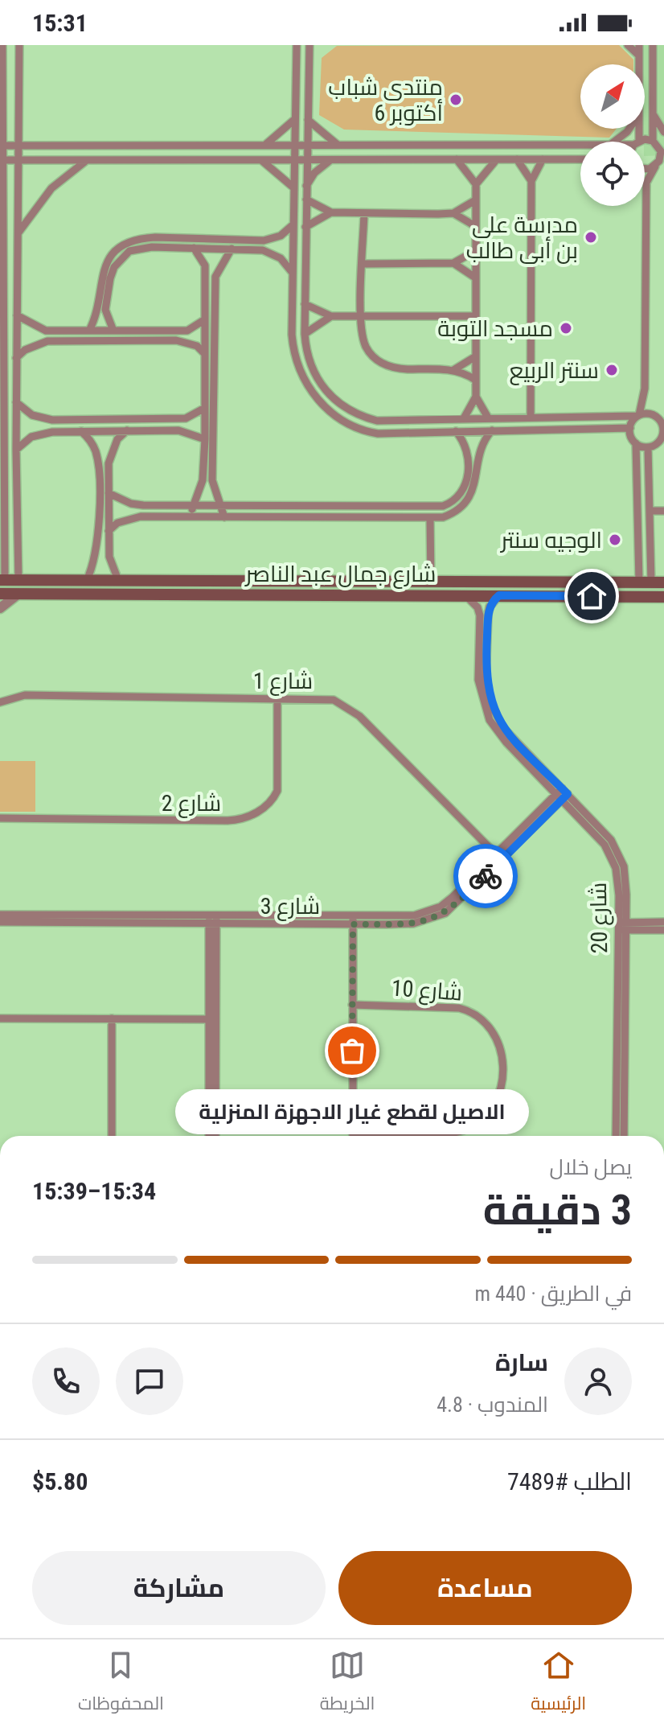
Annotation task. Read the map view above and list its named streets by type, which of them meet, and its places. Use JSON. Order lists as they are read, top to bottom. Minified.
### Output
{"streets":{"main road":["شارع جمال عبد الناصر"],"street":["شارع 1","شارع 2","شارع 3","شارع 20","شارع 10"]},"crossings":[["شارع جمال عبد الناصر","شارع 20"],["شارع 1","شارع 2"],["شارع 1","شارع 3"],["شارع 3","شارع 20"]],"places":["منتدى شباب 6 أكتوبر","مدرسة على بن أبى طالب","مسجد التوبة","سنتر الربيع","الوجيه سنتر","الاصيل لقطع غيار الاجهزة المنزلية"],"north":"top right","page":{"status":"15:31","bubble":"الاصيل لقطع غيار الاجهزة المنزلية","heading":["3 دقيقة","يصل خلال","15:34–15:39"],"panel":["سارة","المندوب · 4.8","الطلب #7489","$5.80"],"bar":"في الطريق · 440 m","buttons":["مساعدة","مشاركة"],"tabs":["الرئيسية","الخريطة","المحفوظات"]}}
